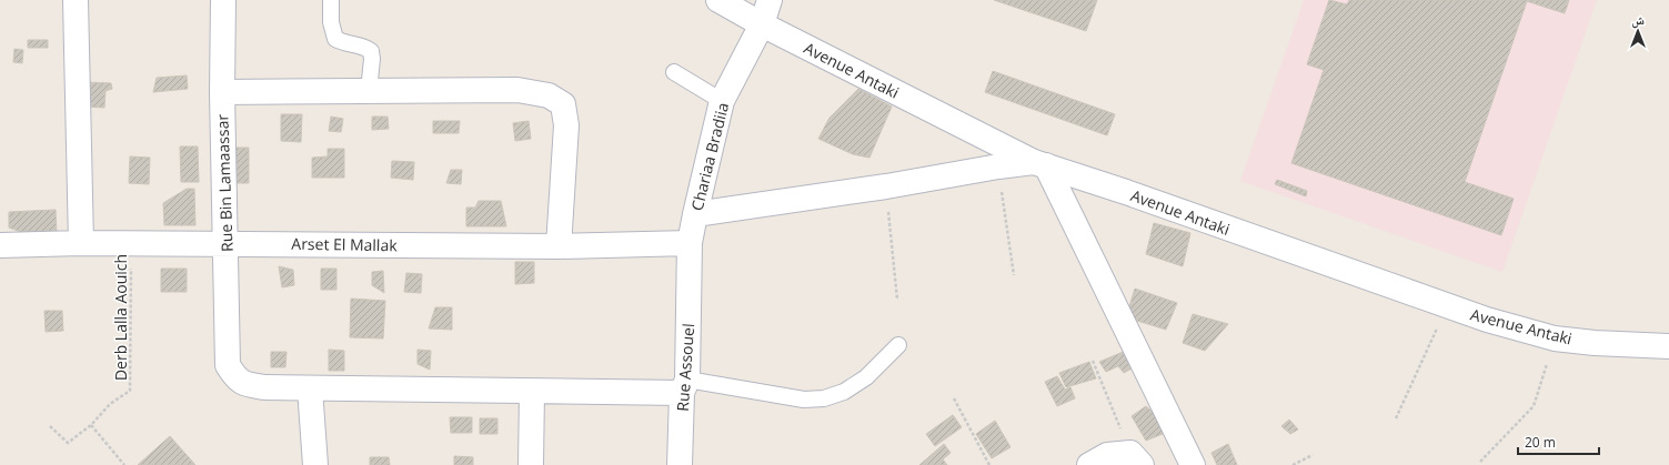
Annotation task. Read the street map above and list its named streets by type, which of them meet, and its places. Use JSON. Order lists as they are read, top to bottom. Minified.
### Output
{"streets":{"street":["Avenue Antaki","Chariaa Bradiia","Rue Bin Lamaassar","Arset El Mallak","Rue Assouel"],"path":["Derb Lalla Aouich"]},"crossings":[["Avenue Antaki","Chariaa Bradiia"],["Chariaa Bradiia","Arset El Mallak"],["Chariaa Bradiia","Rue Assouel"],["Rue Bin Lamaassar","Arset El Mallak"],["Arset El Mallak","Derb Lalla Aouich"],["Arset El Mallak","Rue Assouel"]],"scale_bar":"20 m","north":"top"}
